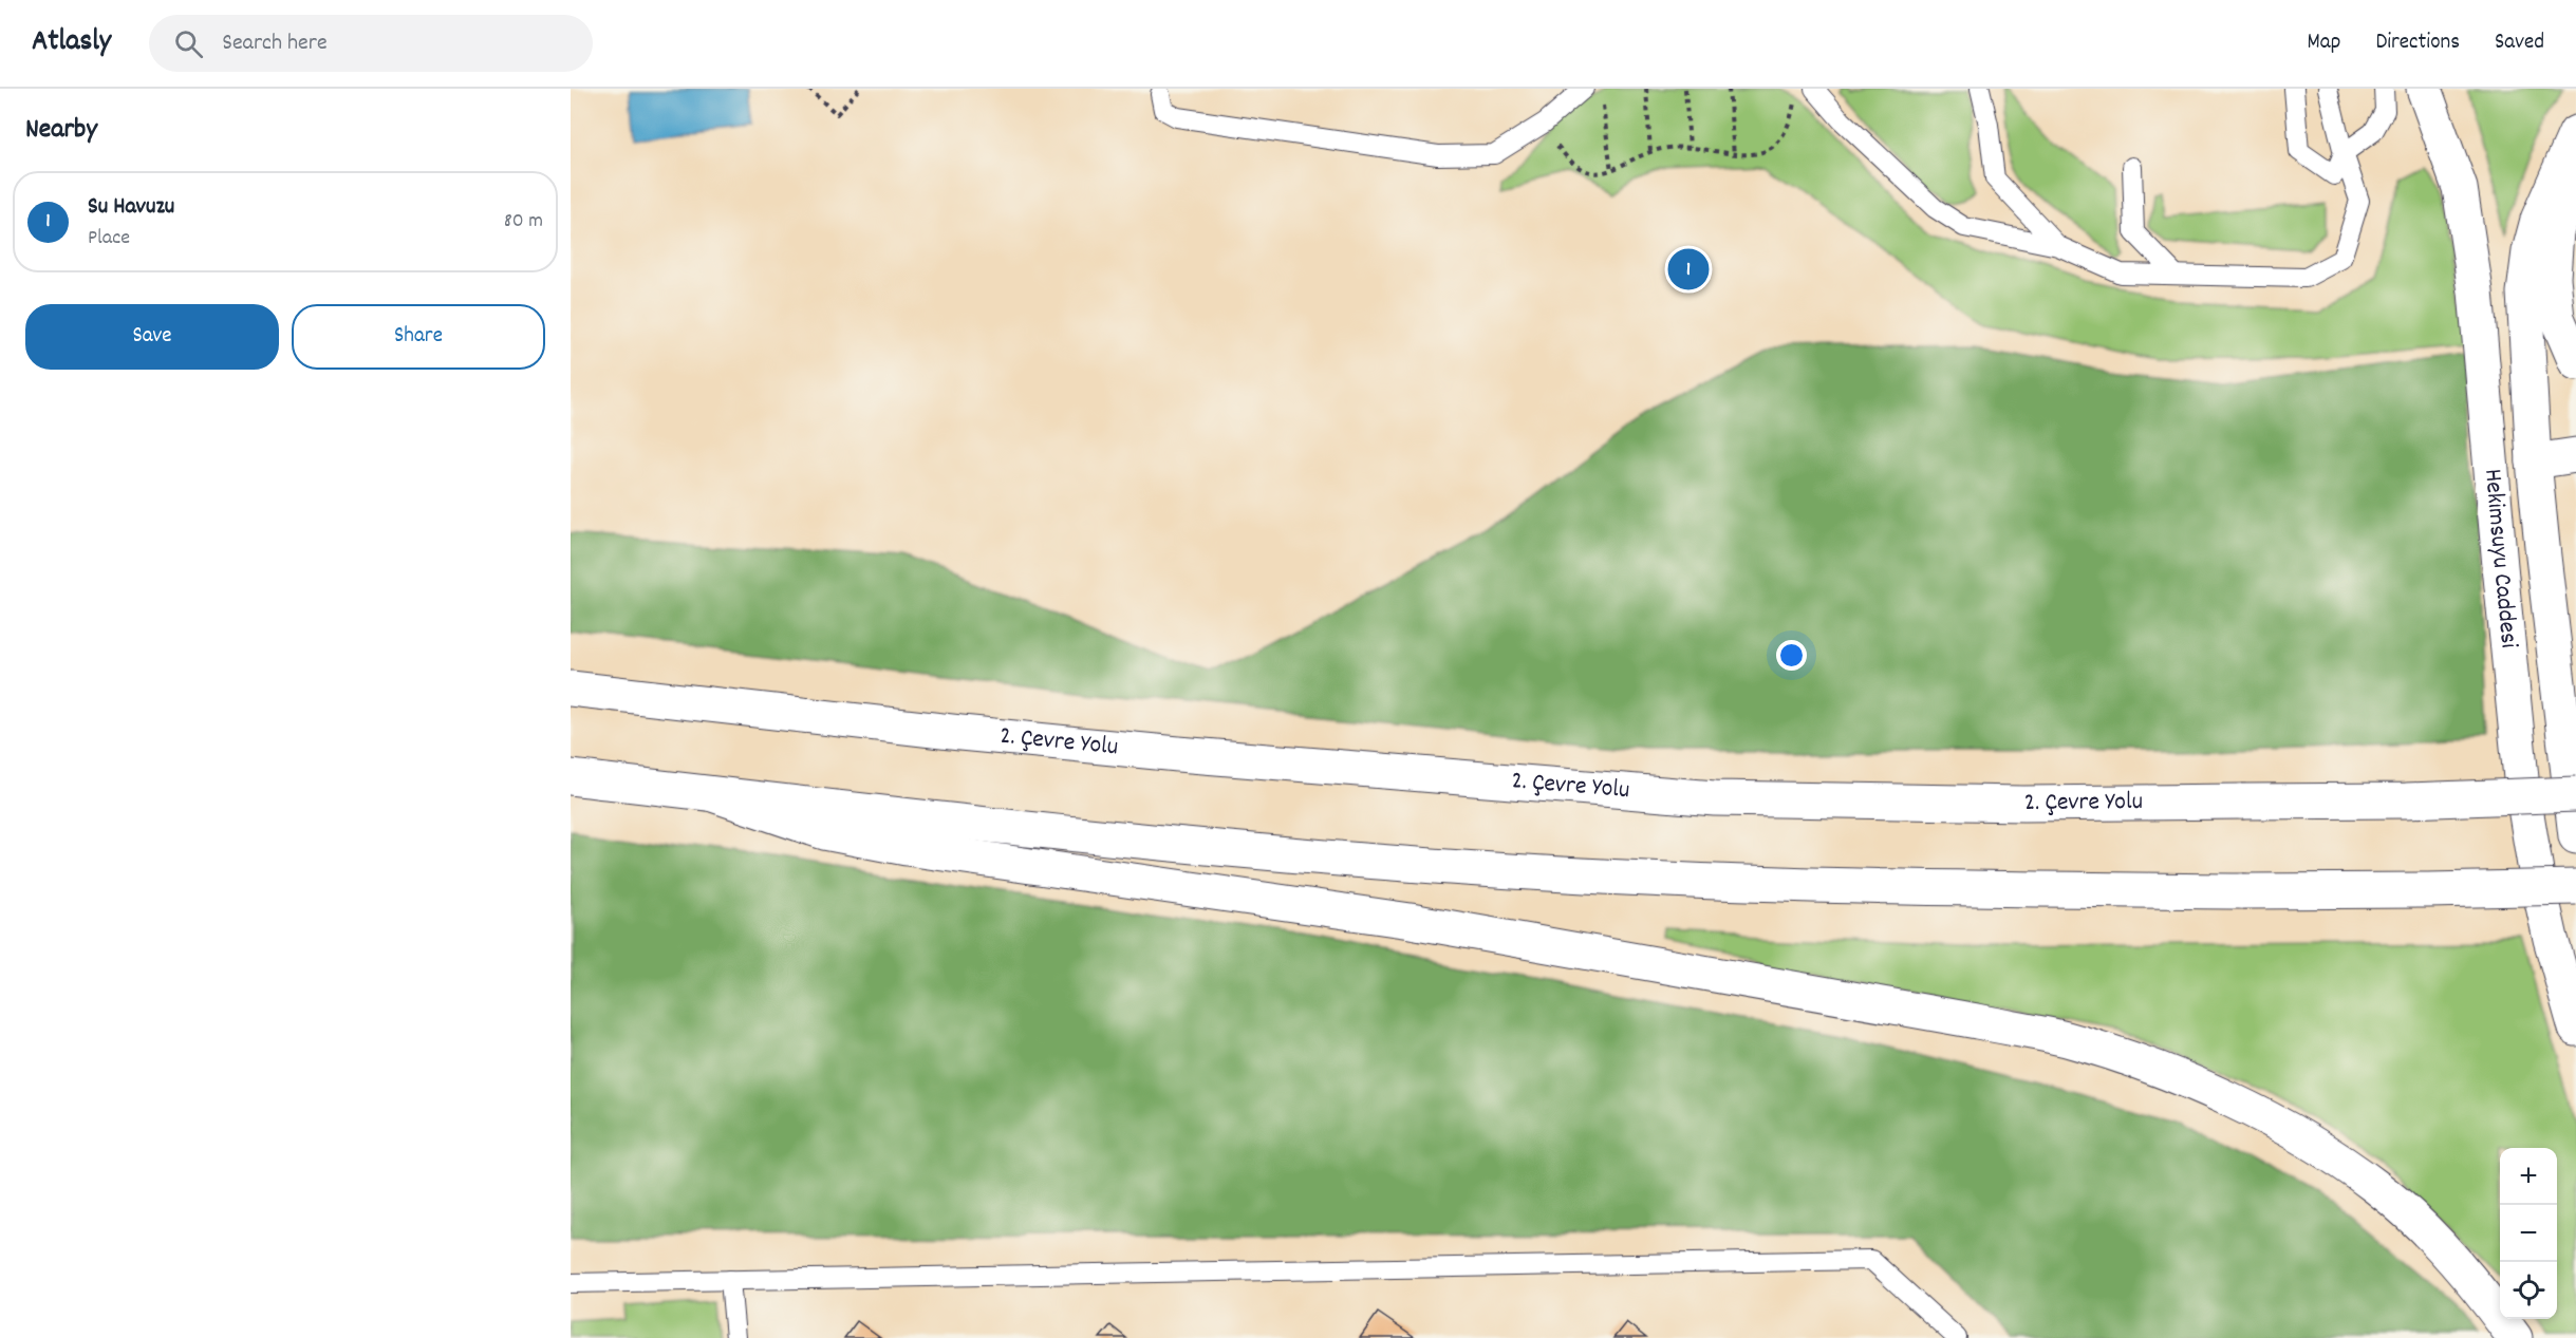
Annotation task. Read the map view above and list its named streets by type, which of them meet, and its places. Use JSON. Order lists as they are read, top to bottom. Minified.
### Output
{"streets":{"main road":["Hekimsuyu Caddesi","2. Çevre Yolu"]},"crossings":[["Hekimsuyu Caddesi","2. Çevre Yolu"]],"page":{"header":"Atlasly","search":"Search here","nav":["Map","Directions","Saved"],"heading":"Nearby","list":[{"mark":"1","name":"Su Havuzu","note":"Place","value":"80 m"}],"pins":"1","buttons":["Save","Share"],"map_buttons":["+","−"]}}
